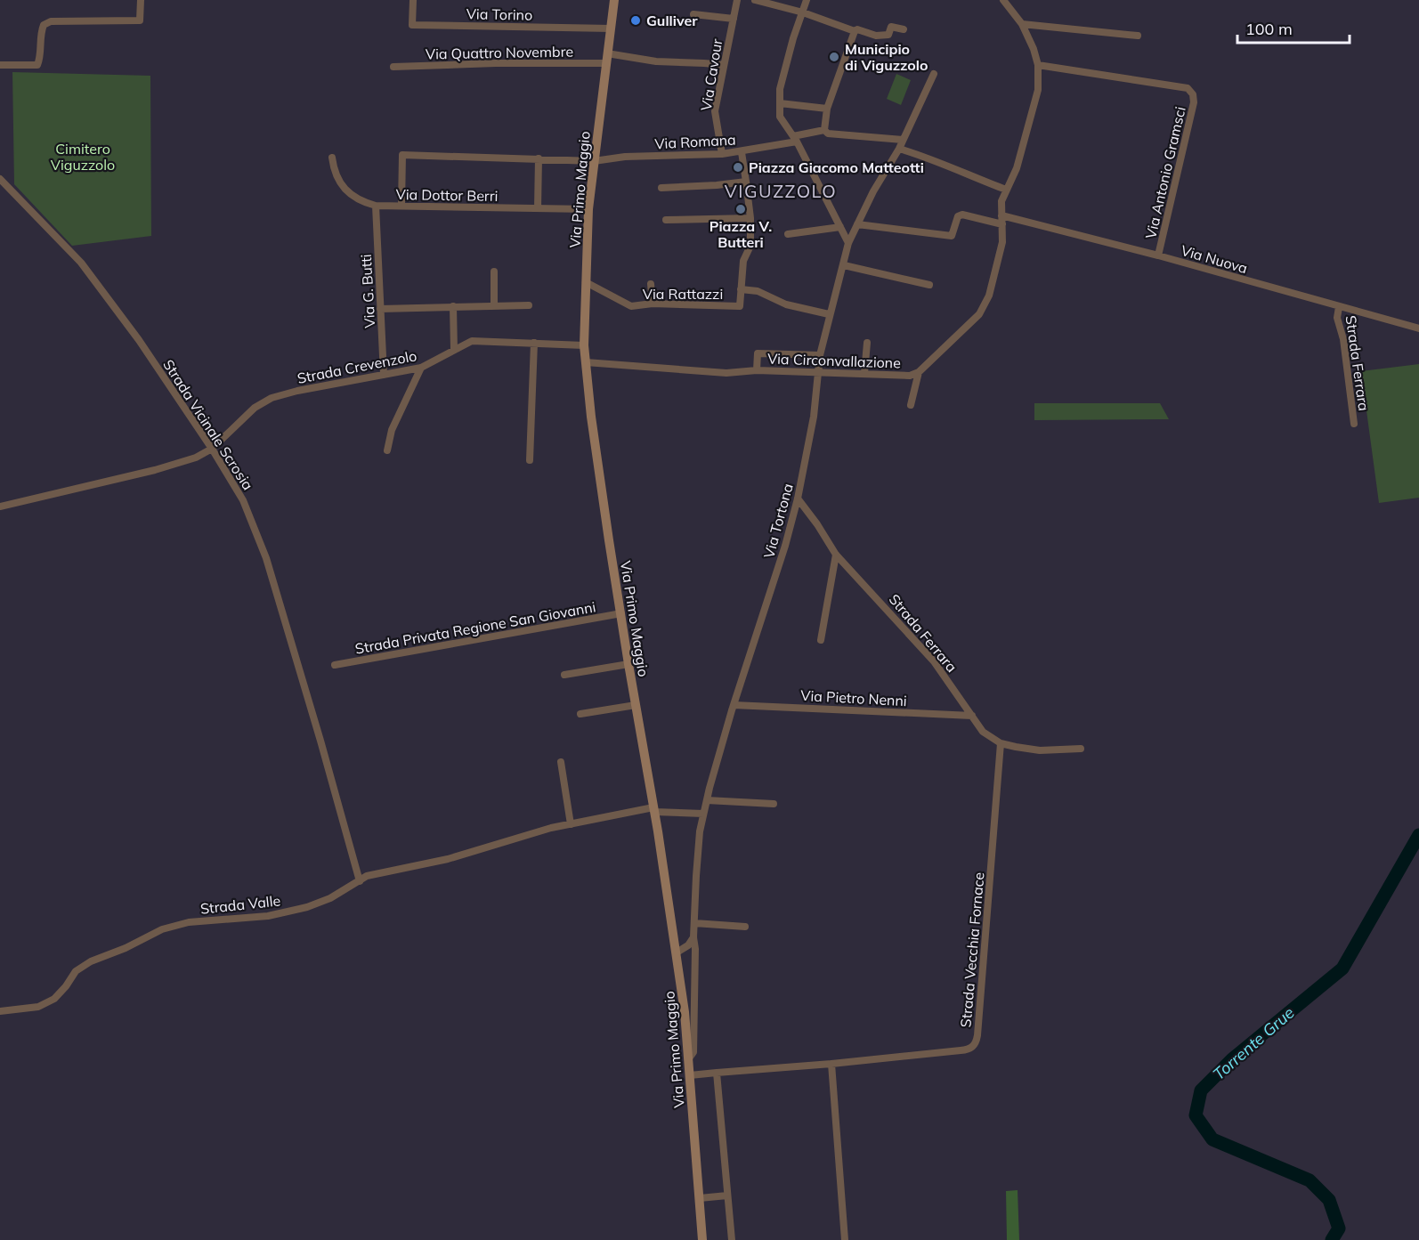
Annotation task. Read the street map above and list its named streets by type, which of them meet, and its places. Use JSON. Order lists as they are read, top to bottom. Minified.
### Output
{"streets":{"main road":["Via Primo Maggio"],"street":["Via Torino","Via Quattro Novembre","Via Cavour","Via Romana","Via Antonio Gramsci","Via Dottor Berri","Via Nuova","Via G. Butti","Via Rattazzi","Via Circonvallazione","Strada Ferrara","Strada Crevenzolo","Strada Vicinale Scrosia","Via Tortona","Strada Privata Regione San Giovanni","Via Pietro Nenni","Strada Valle","Strada Vecchia Fornace"]},"crossings":[["Via Torino","Via Primo Maggio"],["Via Quattro Novembre","Via Cavour"],["Via Quattro Novembre","Via Primo Maggio"],["Via Cavour","Via Romana"],["Via Romana","Via Primo Maggio"],["Via Romana","Via Dottor Berri"],["Via Antonio Gramsci","Via Nuova"],["Via Antonio Gramsci","Via Circonvallazione"],["Via Primo Maggio","Via Dottor Berri"],["Via Primo Maggio","Via Rattazzi"],["Via Primo Maggio","Via Circonvallazione"],["Via Primo Maggio","Strada Crevenzolo"],["Via Primo Maggio","Via Tortona"],["Via Primo Maggio","Strada Privata Regione San Giovanni"],["Via Primo Maggio","Strada Valle"],["Via Primo Maggio","Strada Vecchia Fornace"],["Via Dottor Berri","Via G. Butti"],["Via Nuova","Via Circonvallazione"],["Via Nuova","Strada Ferrara"],["Via G. Butti","Strada Crevenzolo"],["Via Rattazzi","Via Tortona"],["Via Circonvallazione","Via Tortona"],["Strada Ferrara","Via Tortona"],["Strada Ferrara","Via Pietro Nenni"],["Strada Ferrara","Strada Vecchia Fornace"],["Strada Crevenzolo","Strada Vicinale Scrosia"],["Strada Vicinale Scrosia","Strada Valle"],["Via Tortona","Via Pietro Nenni"],["Via Tortona","Strada Valle"]],"districts":["VIGUZZOLO"],"water":["Torrente Grue"],"parks":["Cimitero Viguzzolo"],"places":["Gulliver","Municipio di Viguzzolo","Piazza Giacomo Matteotti","Piazza V. Butteri"],"scale_bar":"100 m"}
